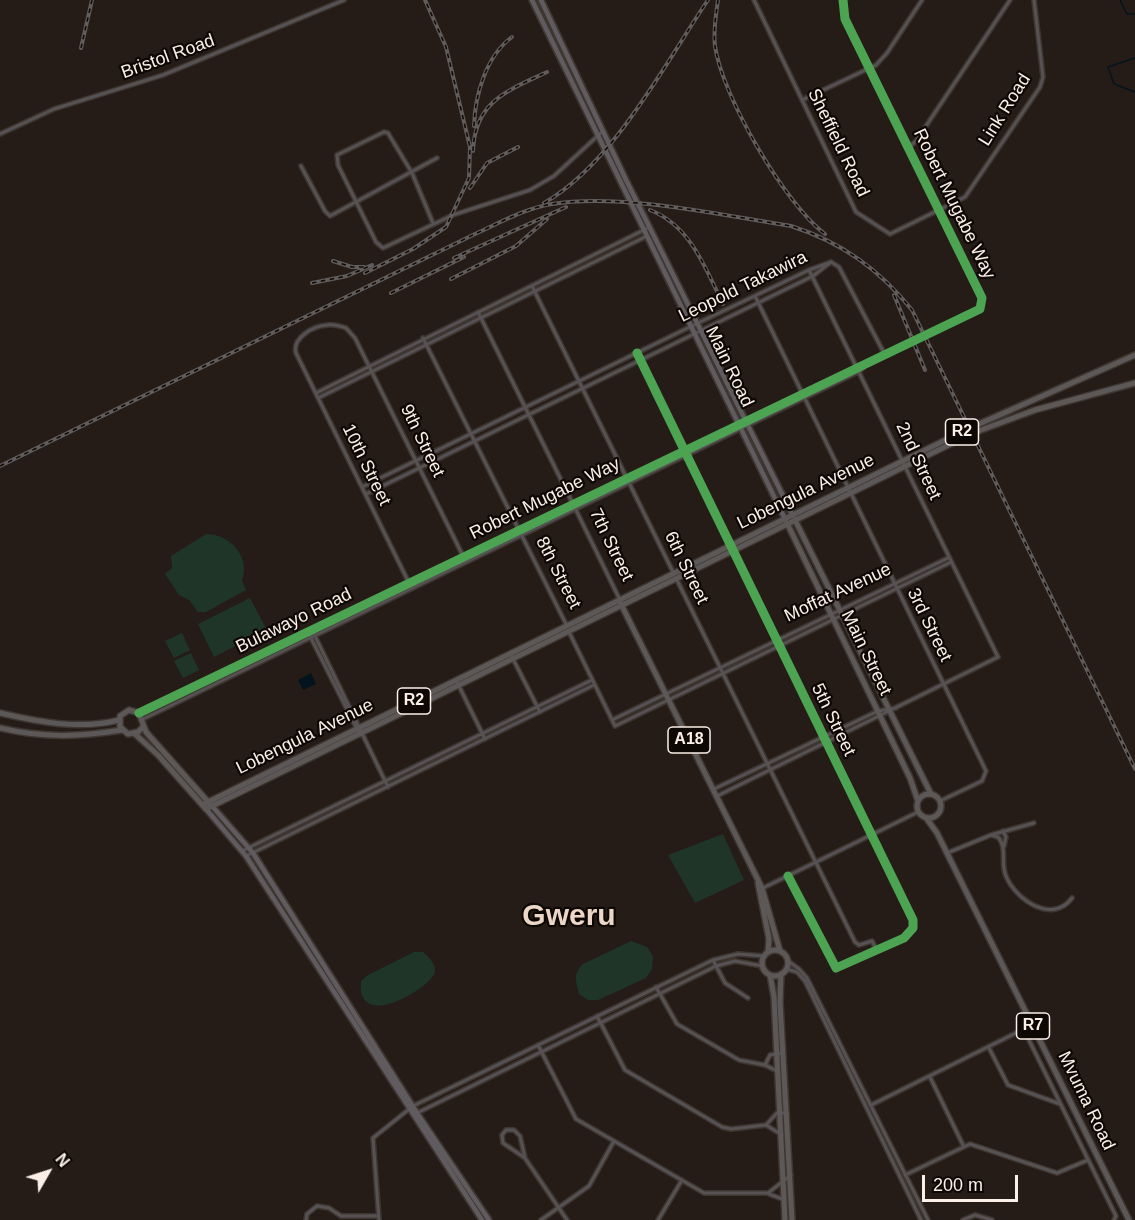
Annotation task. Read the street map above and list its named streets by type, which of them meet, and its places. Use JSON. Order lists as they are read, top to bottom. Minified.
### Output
{"streets":{"highway":["R2","Lobengula Avenue","7th Street","Main Street","A18","R7","Mvuma Road"],"main road":["Main Road"],"street":["Bristol Road","Link Road","Sheffield Road","Robert Mugabe Way","Leopold Takawira","9th Street","2nd Street","10th Street","6th Street","8th Street","Moffat Avenue","Bulawayo Road","3rd Street","5th Street"]},"crossings":[["Link Road","Sheffield Road"],["Link Road","Robert Mugabe Way"],["Sheffield Road","Robert Mugabe Way"],["Robert Mugabe Way","Main Road"],["Robert Mugabe Way","9th Street"],["Robert Mugabe Way","2nd Street"],["Robert Mugabe Way","7th Street"],["Robert Mugabe Way","6th Street"],["Robert Mugabe Way","8th Street"],["Robert Mugabe Way","Bulawayo Road"],["Robert Mugabe Way","3rd Street"],["Robert Mugabe Way","5th Street"],["Leopold Takawira","Main Road"],["Leopold Takawira","9th Street"],["Leopold Takawira","2nd Street"],["Leopold Takawira","10th Street"],["Leopold Takawira","7th Street"],["Leopold Takawira","6th Street"],["Leopold Takawira","8th Street"],["Leopold Takawira","3rd Street"],["Leopold Takawira","5th Street"],["Main Road","Lobengula Avenue"],["Main Road","Main Street"],["9th Street","10th Street"],["9th Street","Bulawayo Road"],["2nd Street","Lobengula Avenue"],["2nd Street","Moffat Avenue"],["2nd Street","3rd Street"],["10th Street","Bulawayo Road"],["Lobengula Avenue","7th Street"],["Lobengula Avenue","6th Street"],["Lobengula Avenue","8th Street"],["Lobengula Avenue","3rd Street"],["Lobengula Avenue","Main Street"],["Lobengula Avenue","5th Street"],["7th Street","Moffat Avenue"],["7th Street","A18"],["6th Street","Moffat Avenue"],["6th Street","5th Street"],["8th Street","Moffat Avenue"],["Moffat Avenue","3rd Street"],["Moffat Avenue","Main Street"],["Moffat Avenue","5th Street"],["3rd Street","Main Street"],["3rd Street","R7"],["3rd Street","Mvuma Road"],["Main Street","R7"],["Main Street","Mvuma Road"],["R7","Mvuma Road"]],"districts":["Gweru"],"scale_bar":"200 m","north":"top right"}
